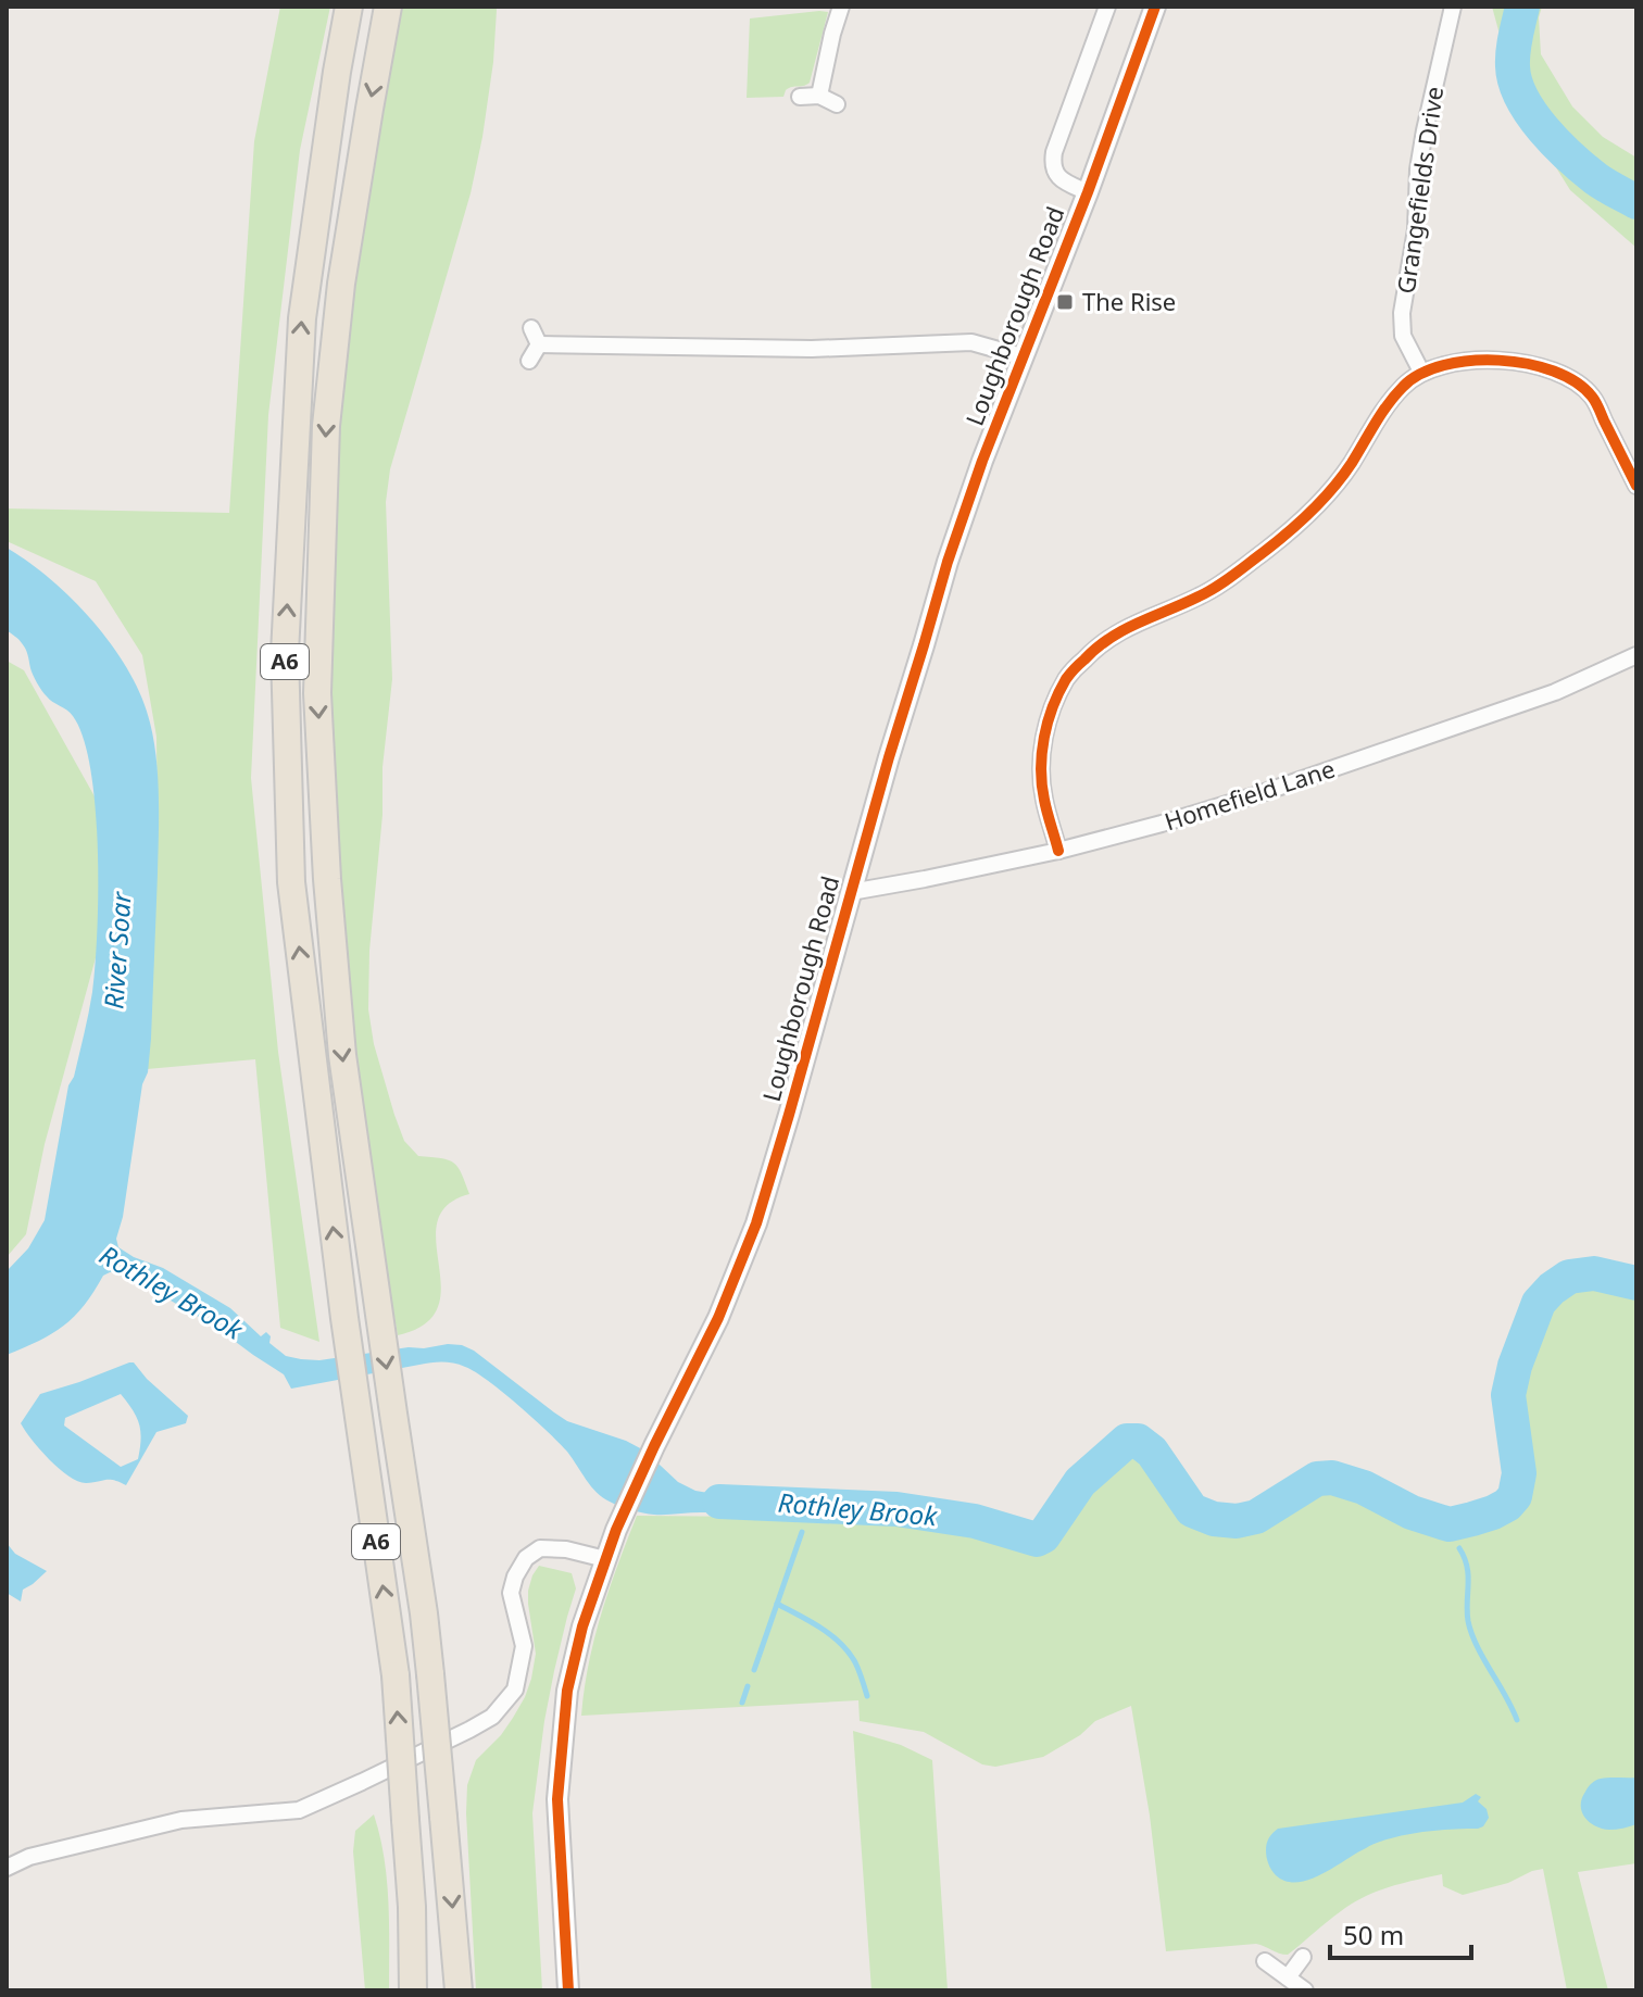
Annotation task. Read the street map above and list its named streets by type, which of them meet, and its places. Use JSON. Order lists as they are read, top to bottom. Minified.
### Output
{"streets":{"highway":["A6"],"street":["Grangefields Drive","Loughborough Road","Homefield Lane"]},"crossings":[["Loughborough Road","Homefield Lane"]],"water":["River Soar","Rothley Brook"],"places":{"transit":["The Rise"]},"scale_bar":"50 m"}
